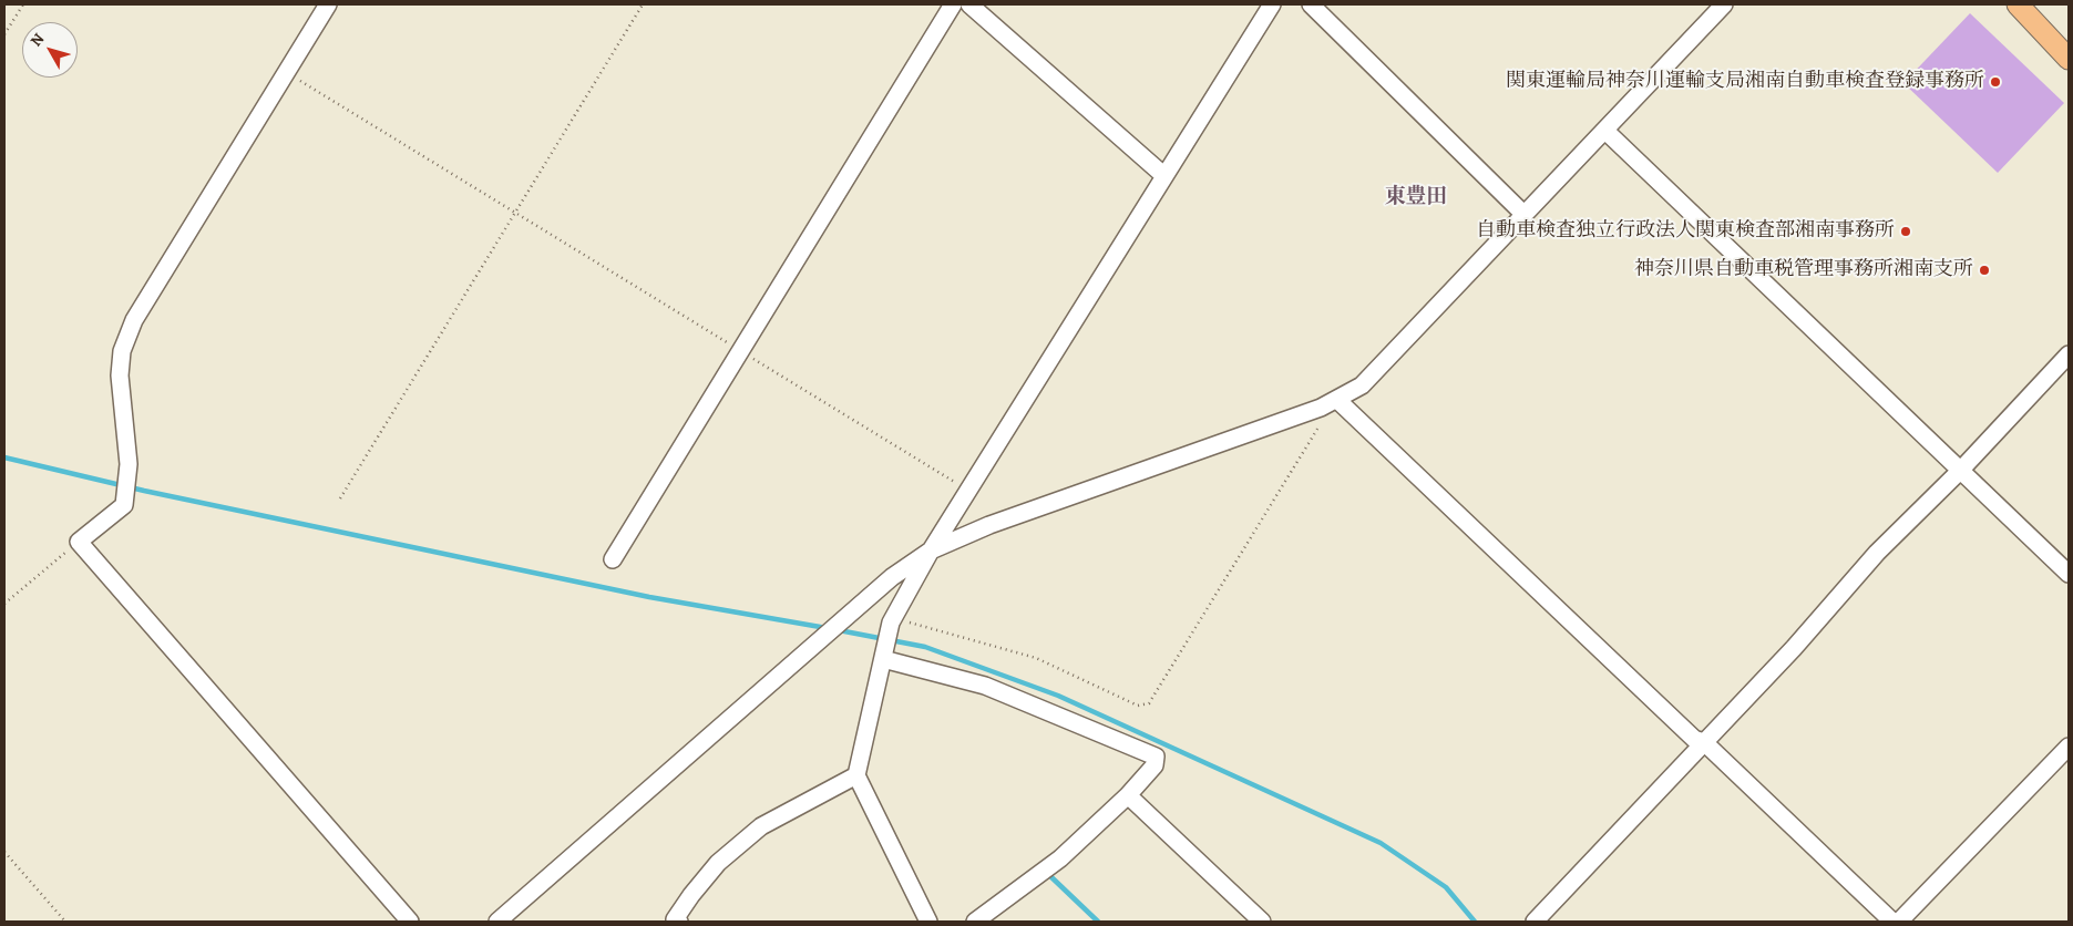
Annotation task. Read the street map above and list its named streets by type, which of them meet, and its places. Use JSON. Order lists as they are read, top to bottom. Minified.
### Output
{"districts":["東豊田"],"places":["関東運輸局神奈川運輸支局湘南自動車検査登録事務所","自動車検査独立行政法人関東検査部湘南事務所","神奈川県自動車税管理事務所湘南支所"],"north":"top left"}
